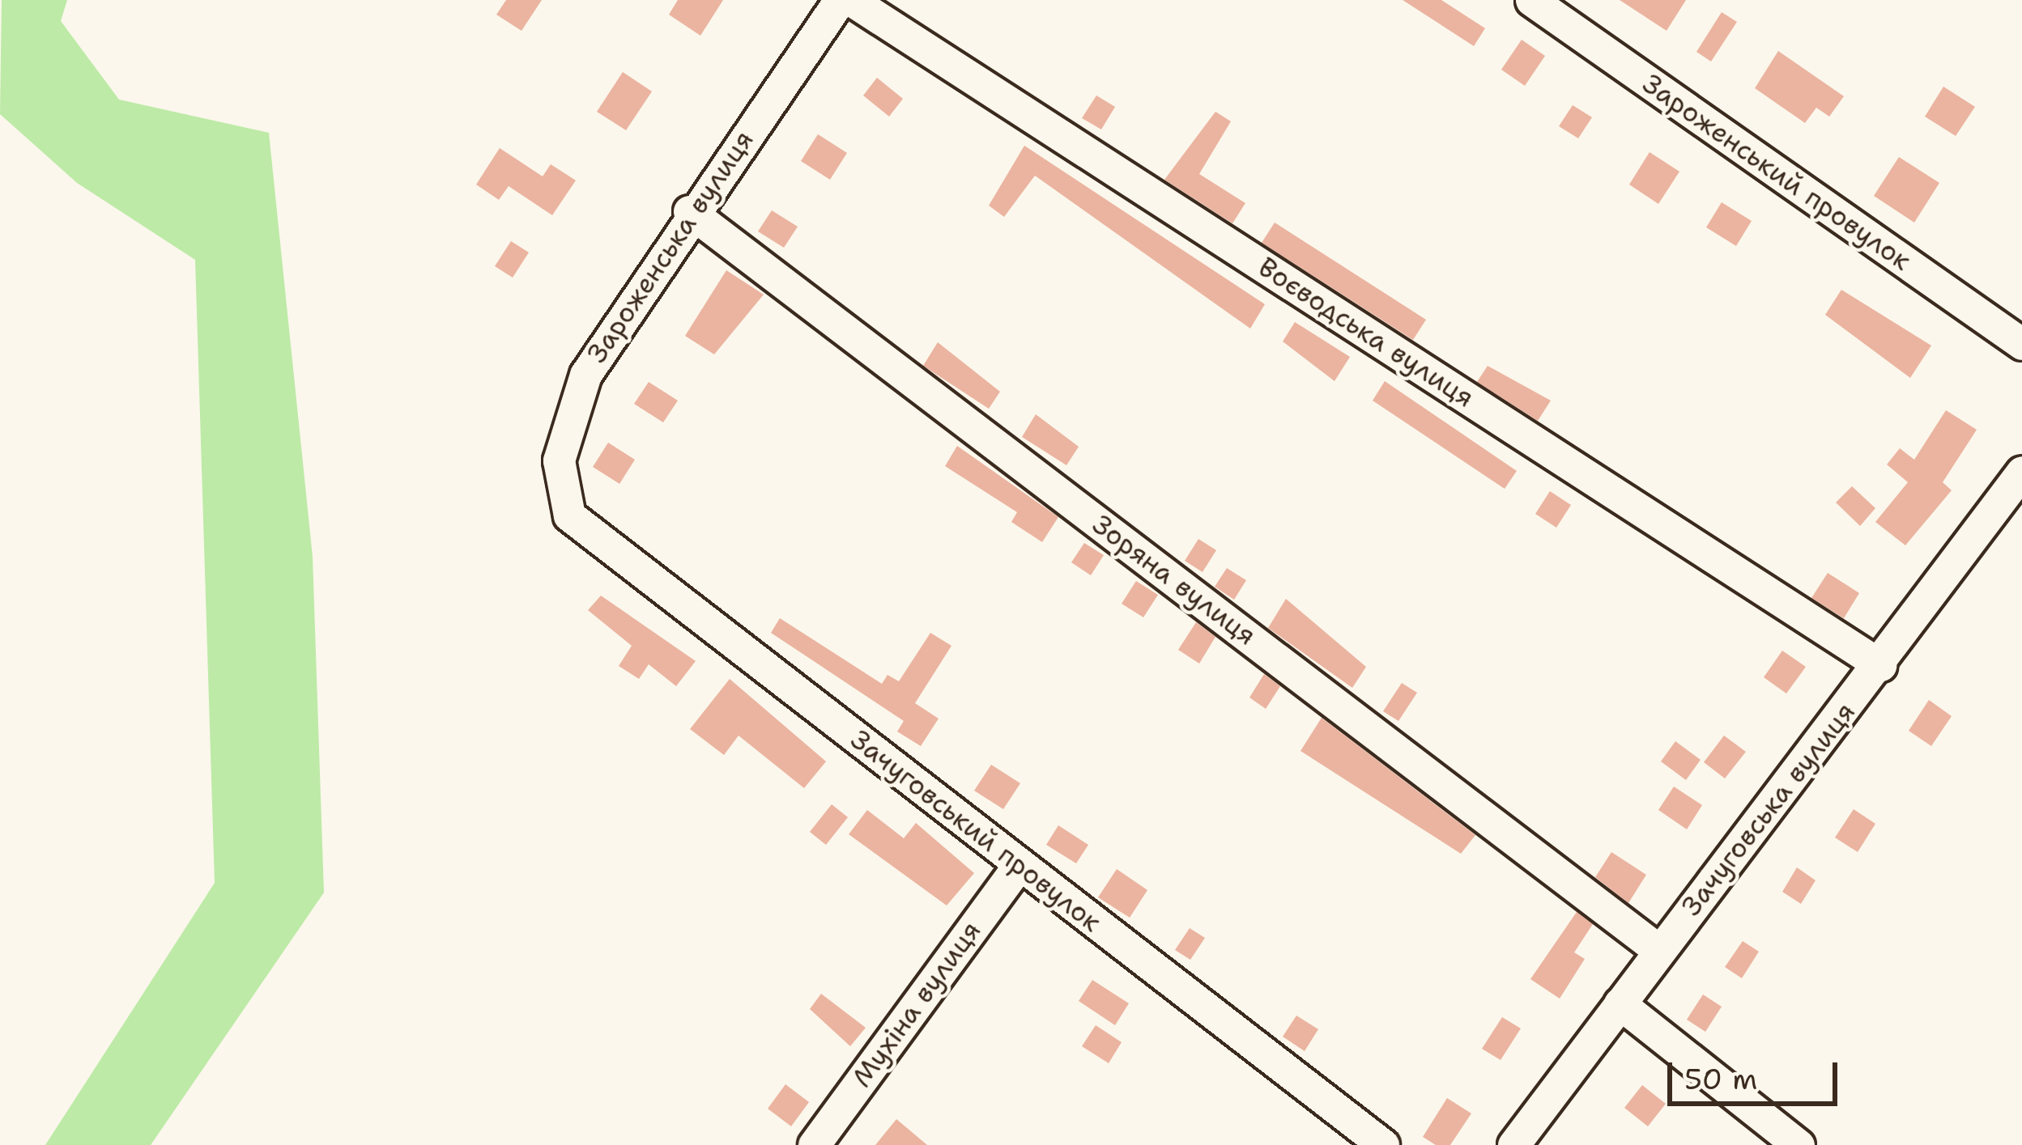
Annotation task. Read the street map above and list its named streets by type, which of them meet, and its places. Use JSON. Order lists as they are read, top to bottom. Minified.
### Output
{"streets":{"street":["Зароженський провулок","Зароженська вулиця","Воєводська вулиця","Зоряна вулиця","Зачуговська вулиця","Зачуговський провулок","Мухіна вулиця"]},"crossings":[["Зароженська вулиця","Зоряна вулиця"],["Зароженська вулиця","Зачуговський провулок"],["Воєводська вулиця","Зачуговська вулиця"],["Зоряна вулиця","Зачуговська вулиця"],["Зачуговський провулок","Мухіна вулиця"]],"scale_bar":"50 m"}
